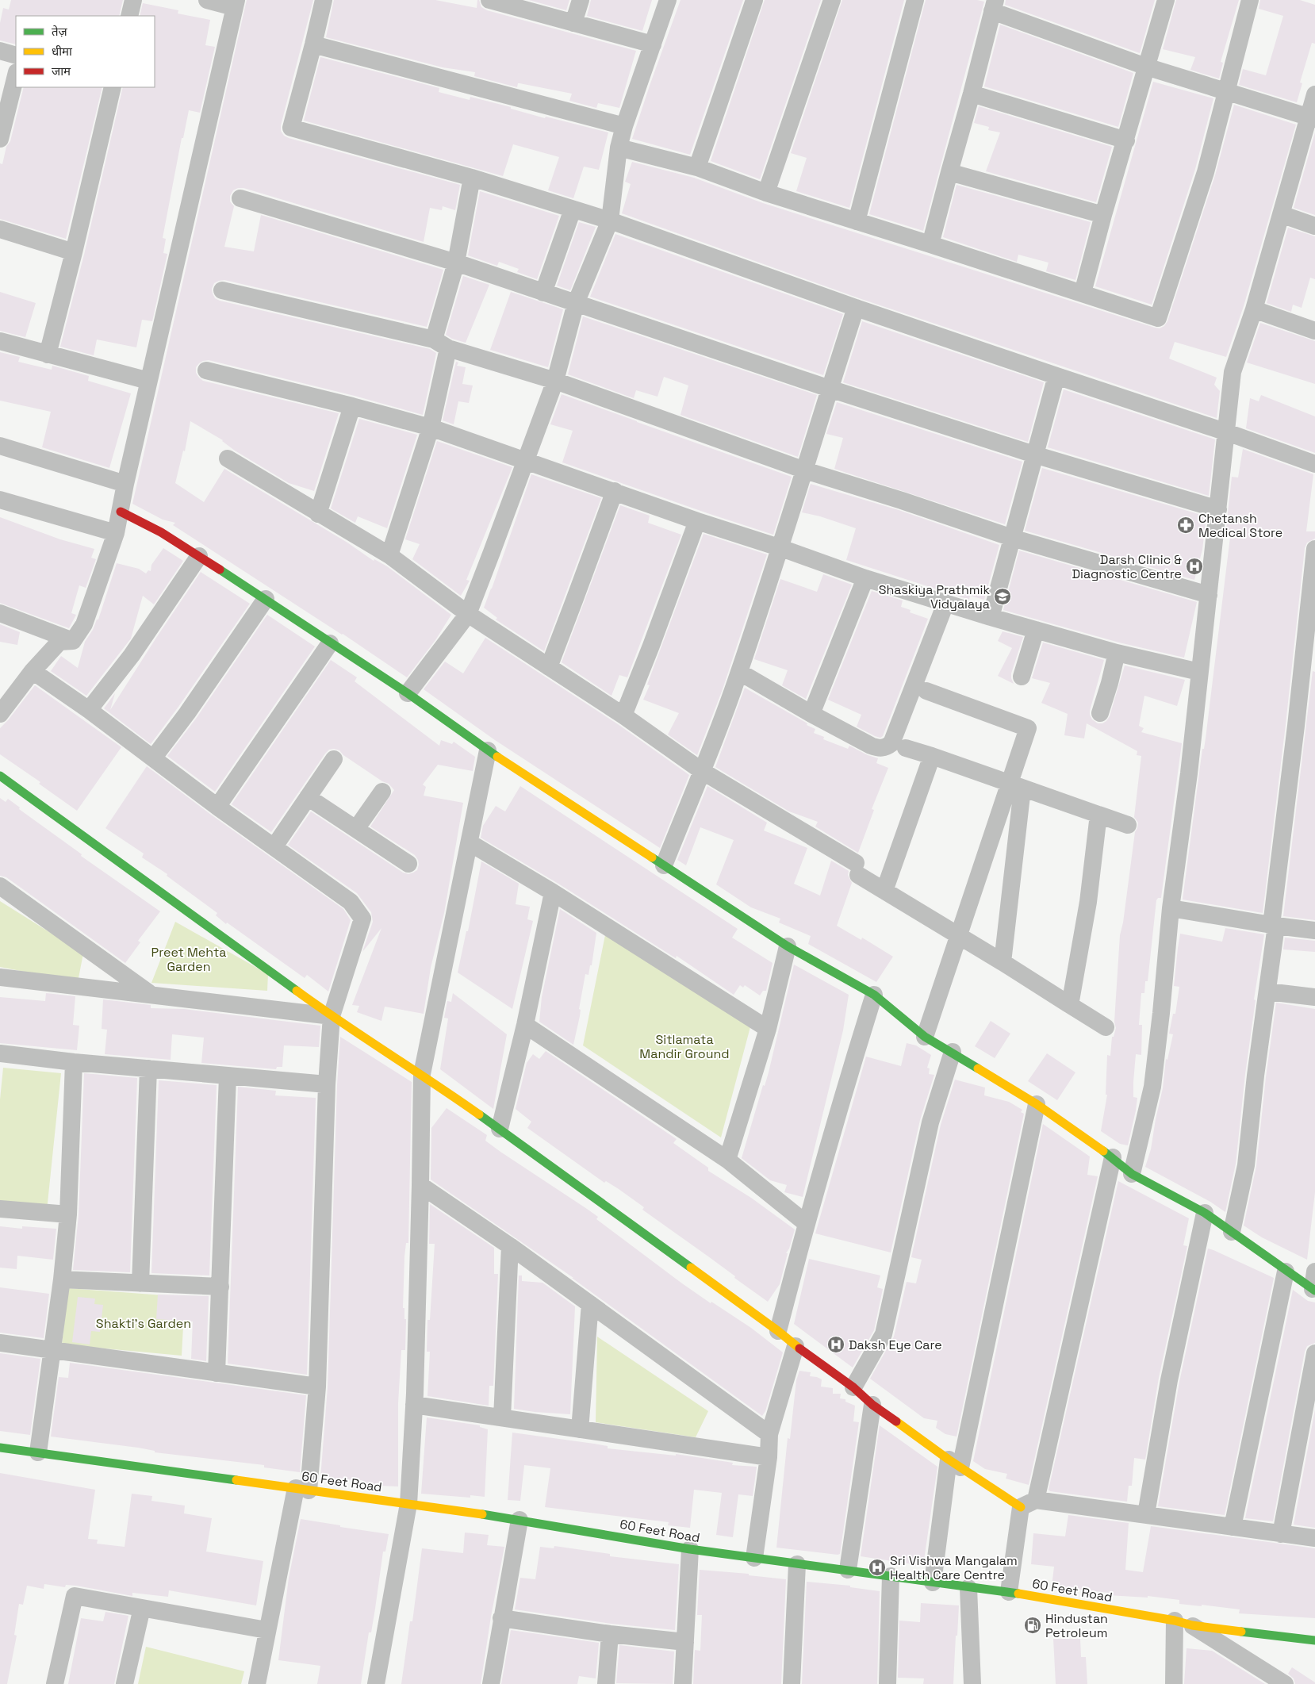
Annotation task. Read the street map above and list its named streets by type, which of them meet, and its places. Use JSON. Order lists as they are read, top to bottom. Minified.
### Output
{"streets":{"street":["60 Feet Road"]},"parks":["Preet Mehta Garden","Sitlamata Mandir Ground","Shakti's Garden"],"places":{"pharmacy":["Chetansh Medical Store"],"hospital":["Darsh Clinic & Diagnostic Centre","Daksh Eye Care","Sri Vishwa Mangalam Health Care Centre"],"school or university":["Shaskiya Prathmik Vidyalaya"],"fuel station":["Hindustan Petroleum"]},"legend":["तेज़","धीमा","जाम"]}
